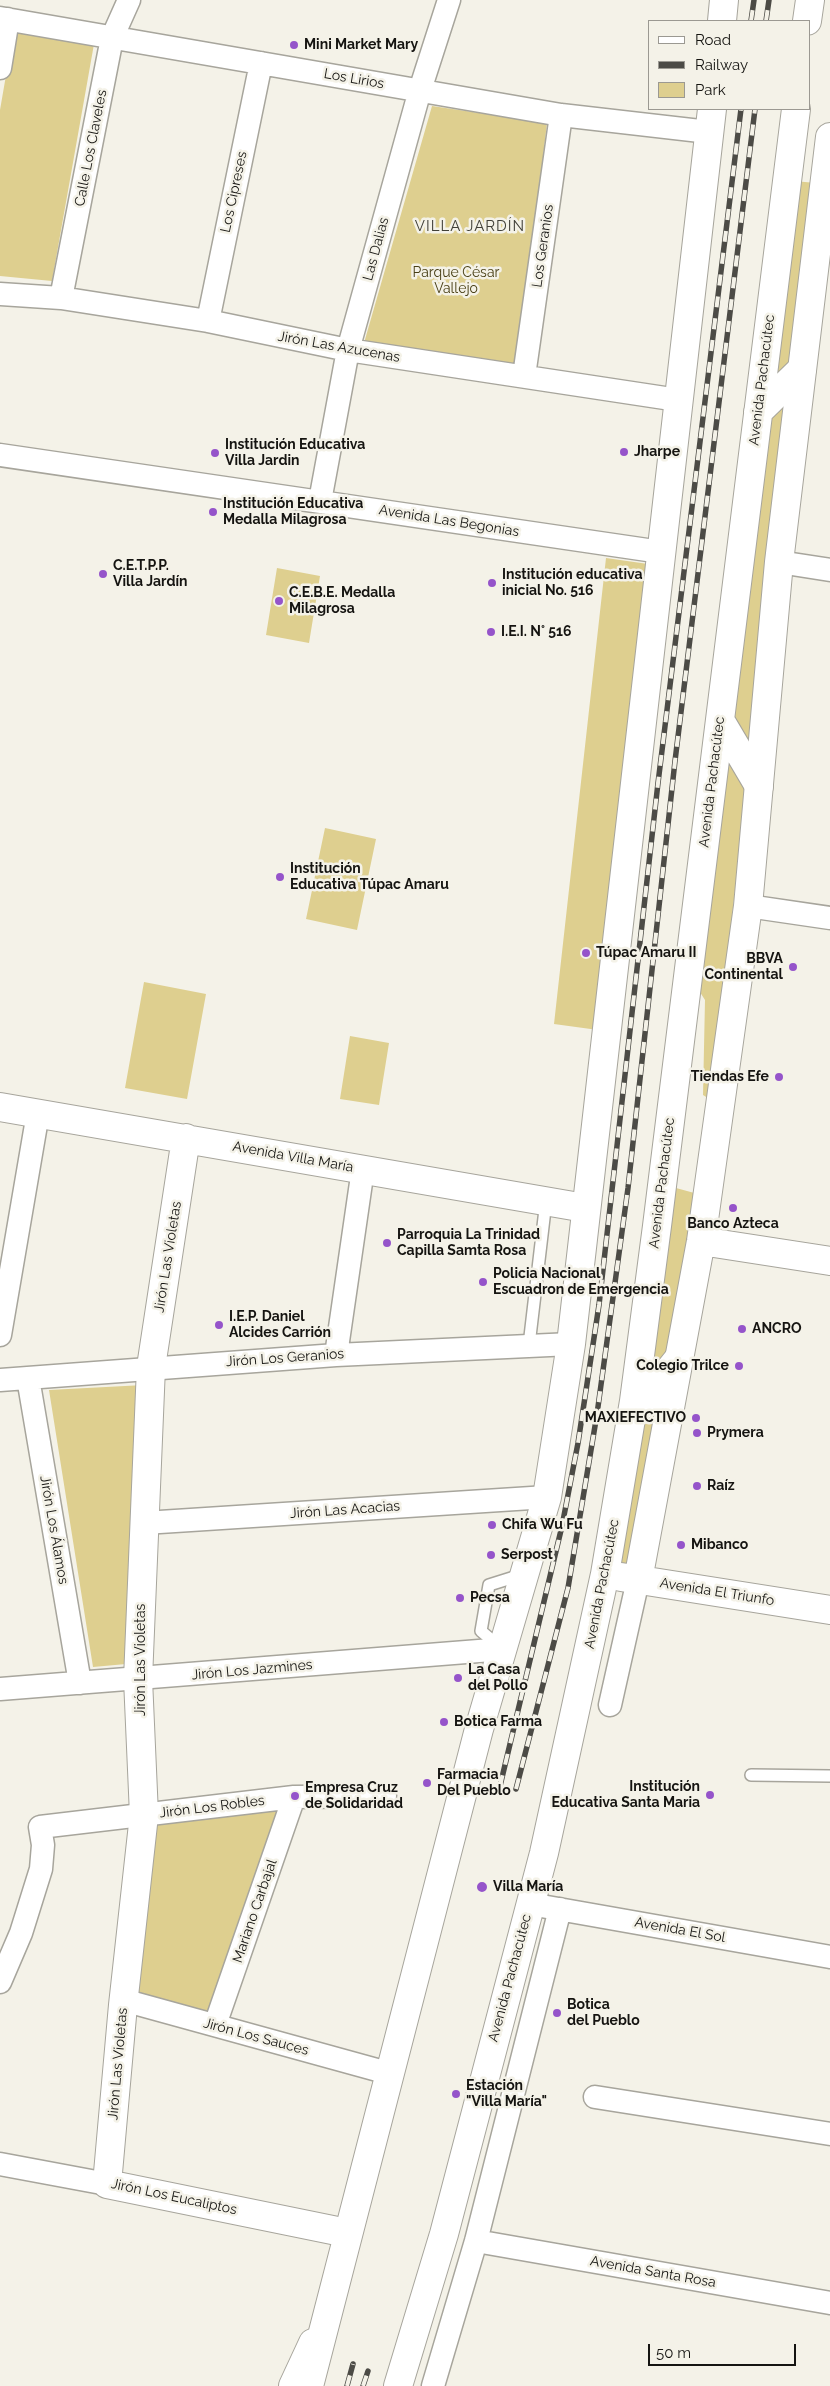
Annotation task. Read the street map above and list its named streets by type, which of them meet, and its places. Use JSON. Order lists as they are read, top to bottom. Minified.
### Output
{"streets":{"main road":["Avenida Pachacútec","Avenida Villa María","Jirón Las Violetas","Avenida El Triunfo","Jirón Los Eucaliptos"],"street":["Los Lirios","Calle Los Claveles","Los Cipreses","Los Geranios","Las Dalias","Jirón Las Azucenas","Avenida Las Begonias","Jirón Los Geranios","Jirón Las Acacias","Jirón Los Álamos","Jirón Los Jazmines","Jirón Los Robles","Mariano Carbajal","Avenida El Sol","Jirón Los Sauces","Avenida Santa Rosa"]},"crossings":[["Los Lirios","Calle Los Claveles"],["Los Lirios","Los Cipreses"],["Los Lirios","Los Geranios"],["Los Lirios","Las Dalias"],["Calle Los Claveles","Jirón Las Azucenas"],["Los Cipreses","Jirón Las Azucenas"],["Los Geranios","Jirón Las Azucenas"],["Las Dalias","Jirón Las Azucenas"],["Las Dalias","Avenida Las Begonias"],["Avenida Pachacútec","Avenida El Triunfo"],["Avenida Pachacútec","Avenida El Sol"],["Avenida Villa María","Jirón Las Violetas"],["Jirón Las Violetas","Jirón Los Geranios"],["Jirón Las Violetas","Jirón Las Acacias"],["Jirón Las Violetas","Jirón Los Jazmines"],["Jirón Las Violetas","Jirón Los Robles"],["Jirón Las Violetas","Jirón Los Sauces"],["Jirón Las Violetas","Jirón Los Eucaliptos"],["Jirón Los Geranios","Jirón Los Álamos"],["Jirón Los Álamos","Jirón Los Jazmines"],["Jirón Los Robles","Mariano Carbajal"],["Mariano Carbajal","Jirón Los Sauces"]],"districts":["VILLA JARDÍN"],"parks":["Parque César Vallejo"],"places":["Mini Market Mary","Jharpe","Institución Educativa Villa Jardin","Institución Educativa Medalla Milagrosa","C.E.T.P.P. Villa Jardín","Institución educativa inicial No. 516","C.E.B.E. Medalla Milagrosa","I.E.I. N° 516","Institución Educativa Túpac Amaru","Túpac Amaru II","BBVA Continental","Tiendas Efe","Banco Azteca","Parroquia La Trinidad Capilla Samta Rosa","Policia Nacional Escuadron de Emergencia","I.E.P. Daniel Alcides Carrión","ANCRO","Colegio Trilce","MAXIEFECTIVO","Prymera","Raíz","Chifa Wu Fu","Mibanco","Serpost","Pecsa","La Casa del Pollo","Botica Farma","Farmacia Del Pueblo","Institución Educativa Santa Maria","Empresa Cruz de Solidaridad","Villa María","Botica del Pueblo","Estación \"Villa María\""],"legend":["Road","Railway","Park"],"scale_bar":"50 m"}
